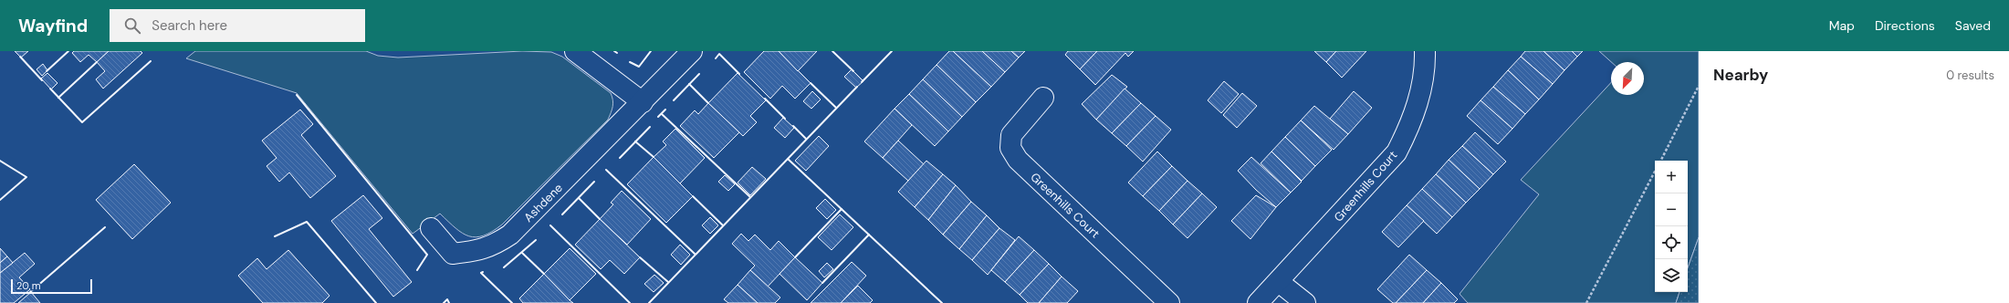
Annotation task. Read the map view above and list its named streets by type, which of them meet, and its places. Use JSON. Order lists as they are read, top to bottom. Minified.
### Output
{"streets":{"street":["Greenhills Court","Ashdene"]},"scale_bar":"20 m","north":"bottom left","page":{"header":"Wayfind","search":"Search here","nav":["Map","Directions","Saved"],"heading":["Nearby","0 results"],"map_buttons":["+","−"],"scale":"20 m"}}
